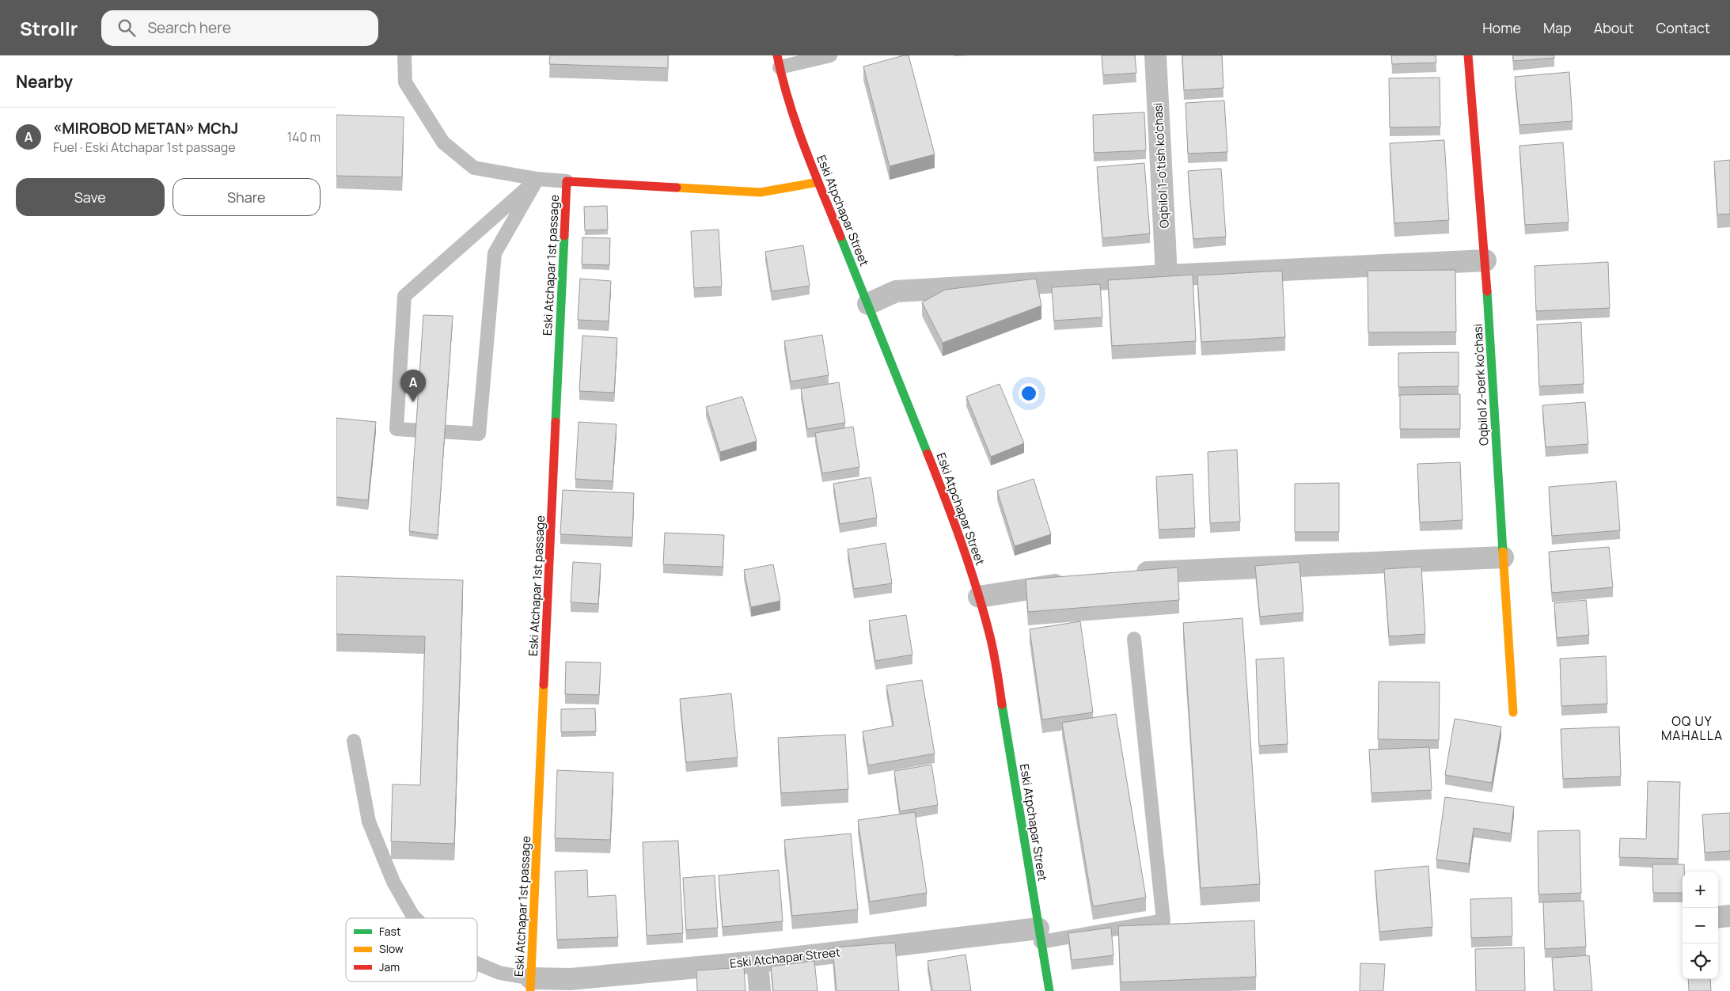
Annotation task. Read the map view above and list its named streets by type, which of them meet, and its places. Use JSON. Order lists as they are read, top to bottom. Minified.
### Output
{"streets":{"street":["Oqbilol 1-o'tish ko'chasi","Eski Atpchapar Street","Eski Atchapar 1st passage","Oqbilol 2-berk ko'chasi","Eski Atchapar Street"]},"crossings":[["Eski Atpchapar Street","Eski Atchapar Street"],["Eski Atchapar 1st passage","Eski Atchapar Street"]],"districts":["OQ UY MAHALLA"],"legend":["Fast","Slow","Jam"],"page":{"header":"Strollr","search":"Search here","nav":["Home","Map","About","Contact"],"heading":"Nearby","list":[{"mark":"A","name":"«MIROBOD METAN» MChJ","note":"Fuel · Eski Atchapar 1st passage","value":"140 m"}],"buttons":["Save","Share"],"pins":"A","map_buttons":["+","−"]}}
